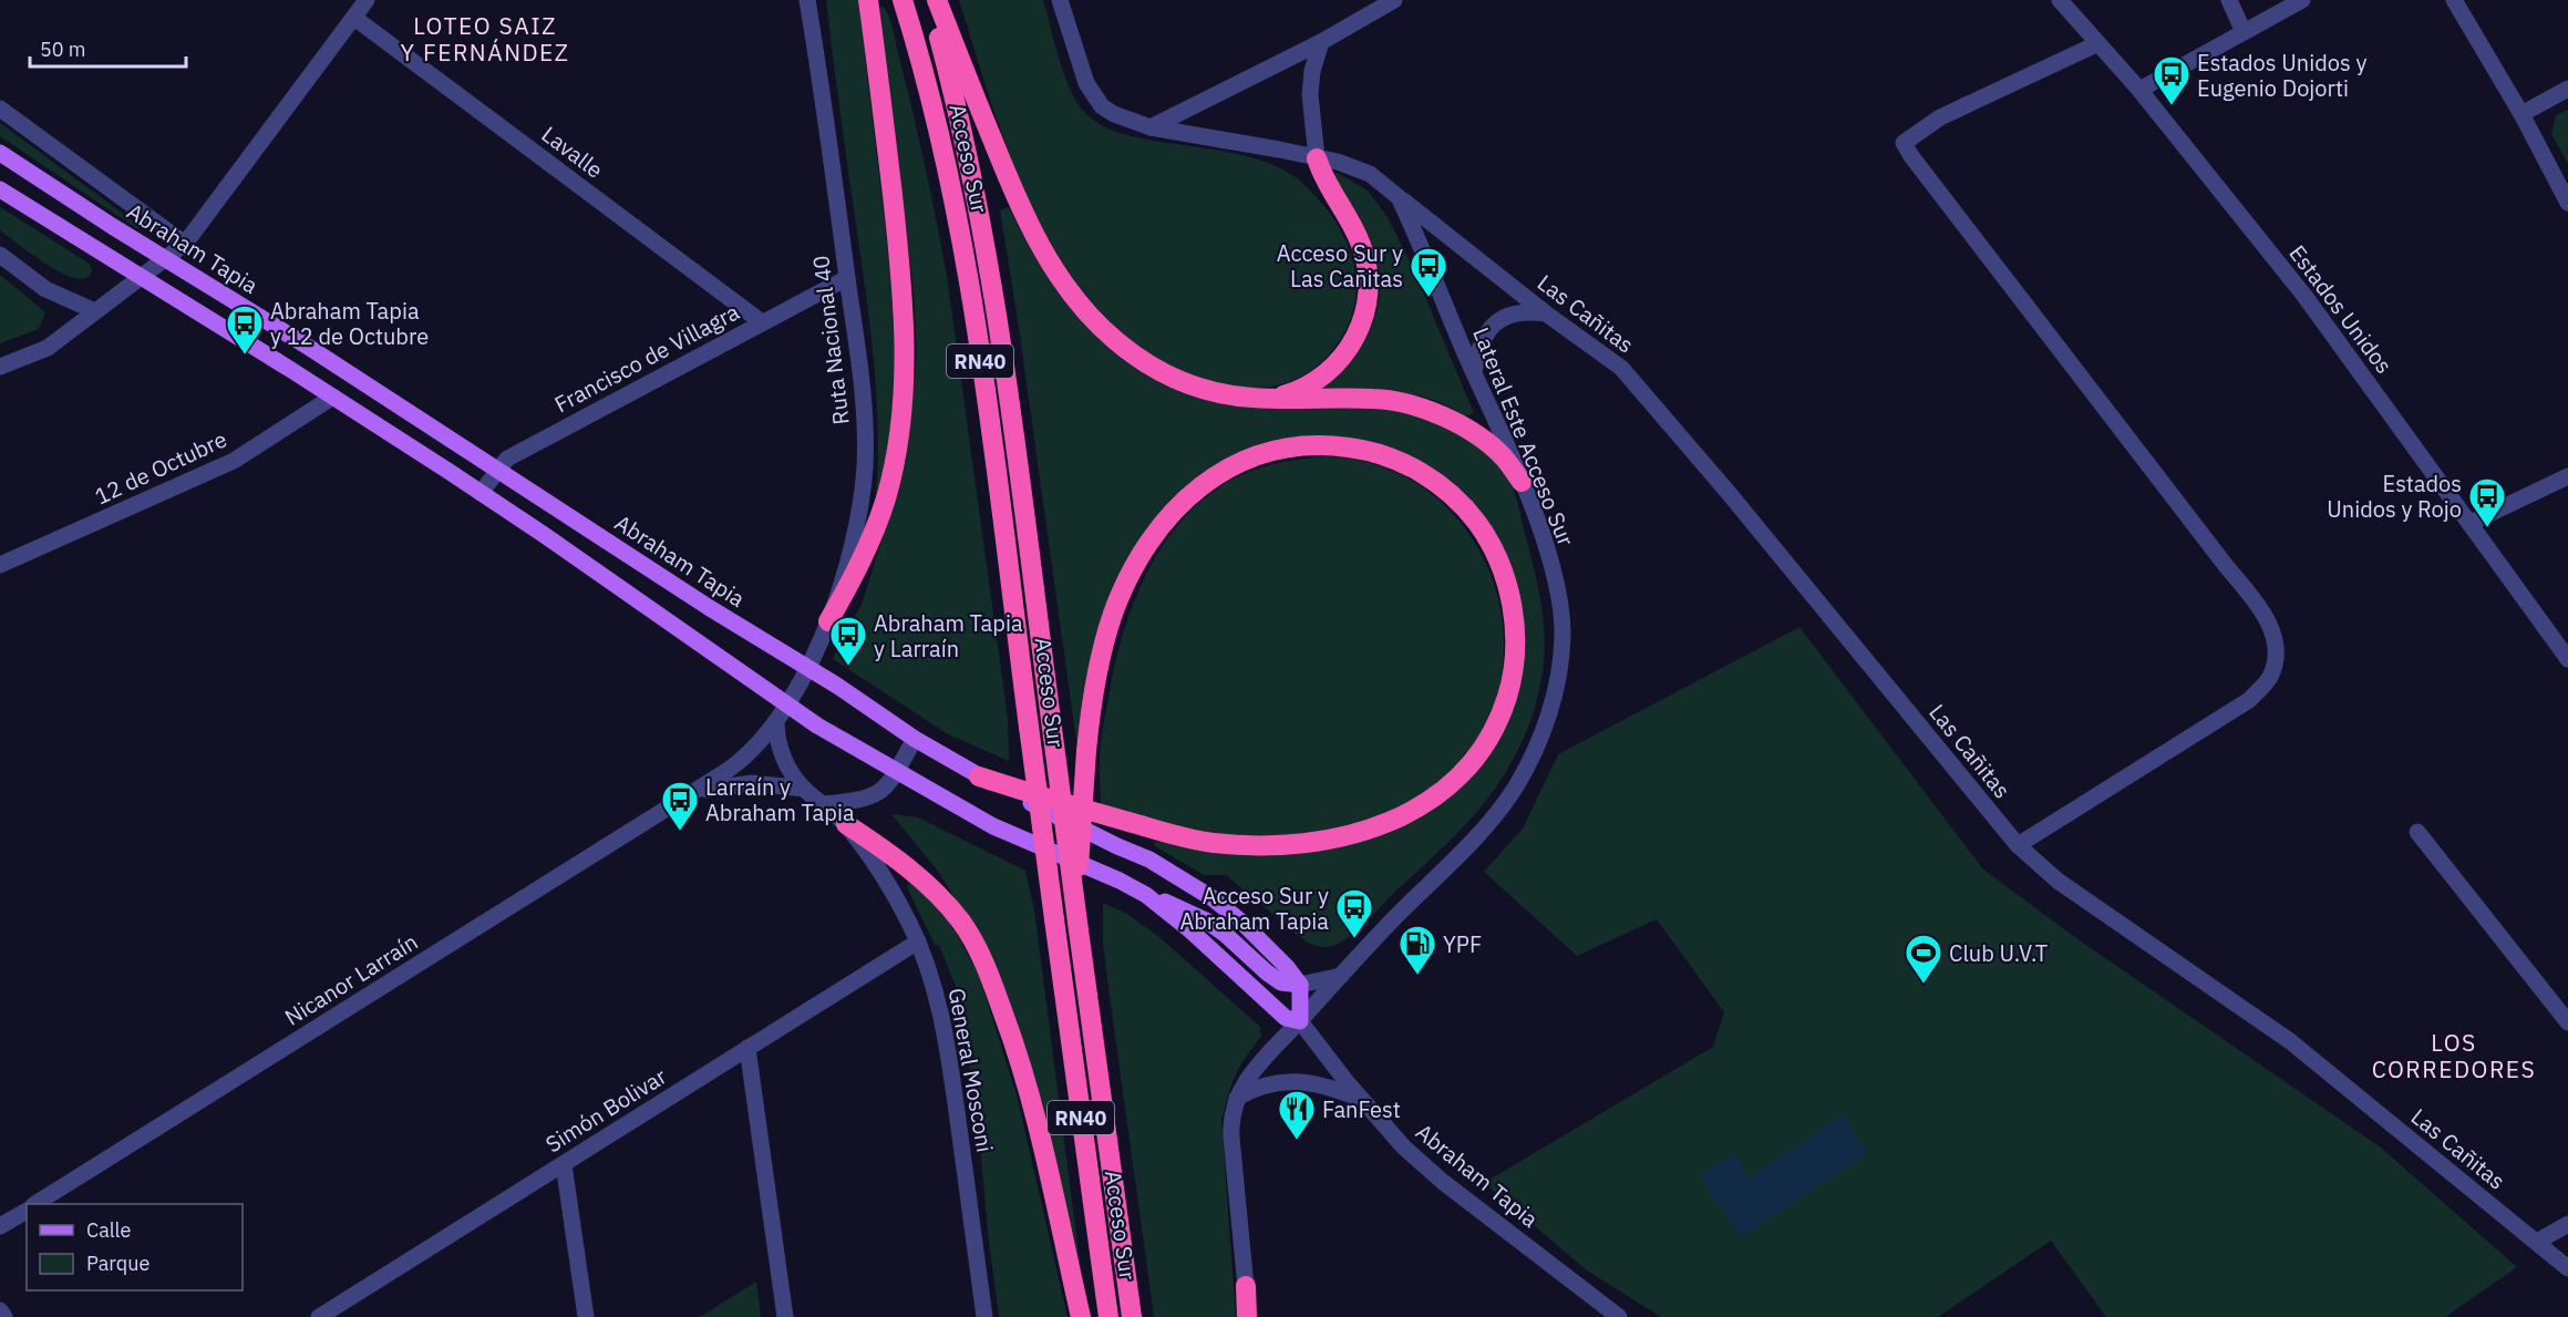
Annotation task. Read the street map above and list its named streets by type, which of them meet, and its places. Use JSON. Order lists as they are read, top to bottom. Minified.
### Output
{"streets":{"highway":["Acceso Sur","RN40"],"main road":["Abraham Tapia"],"street":["Lavalle","Estados Unidos","Las Cañitas","Ruta Nacional 40","Francisco de Villagra","Lateral Este Acceso Sur","12 de Octubre","Nicanor Larraín","General Mosconi","Simón Bolivar"]},"crossings":[["Lavalle","Francisco de Villagra"],["Abraham Tapia","Ruta Nacional 40"],["Abraham Tapia","Francisco de Villagra"],["Abraham Tapia","Lateral Este Acceso Sur"],["Abraham Tapia","12 de Octubre"],["Abraham Tapia","Nicanor Larraín"],["Las Cañitas","Lateral Este Acceso Sur"],["Ruta Nacional 40","Francisco de Villagra"],["Ruta Nacional 40","Nicanor Larraín"],["Nicanor Larraín","General Mosconi"],["General Mosconi","Simón Bolivar"]],"districts":["LOTEO SAIZ Y FERNÁNDEZ","LOS CORREDORES"],"places":{"bus stop":["Estados Unidos y Eugenio Dojorti","Acceso Sur y Las Cañitas","Abraham Tapia y 12 de Octubre","Estados Unidos y Rojo","Abraham Tapia y Larraín","Larraín y Abraham Tapia","Acceso Sur y Abraham Tapia"],"fuel station":["YPF"],"sports":["Club U.V.T"],"restaurant":["FanFest"]},"legend":["Calle","Parque"],"scale_bar":"50 m"}
